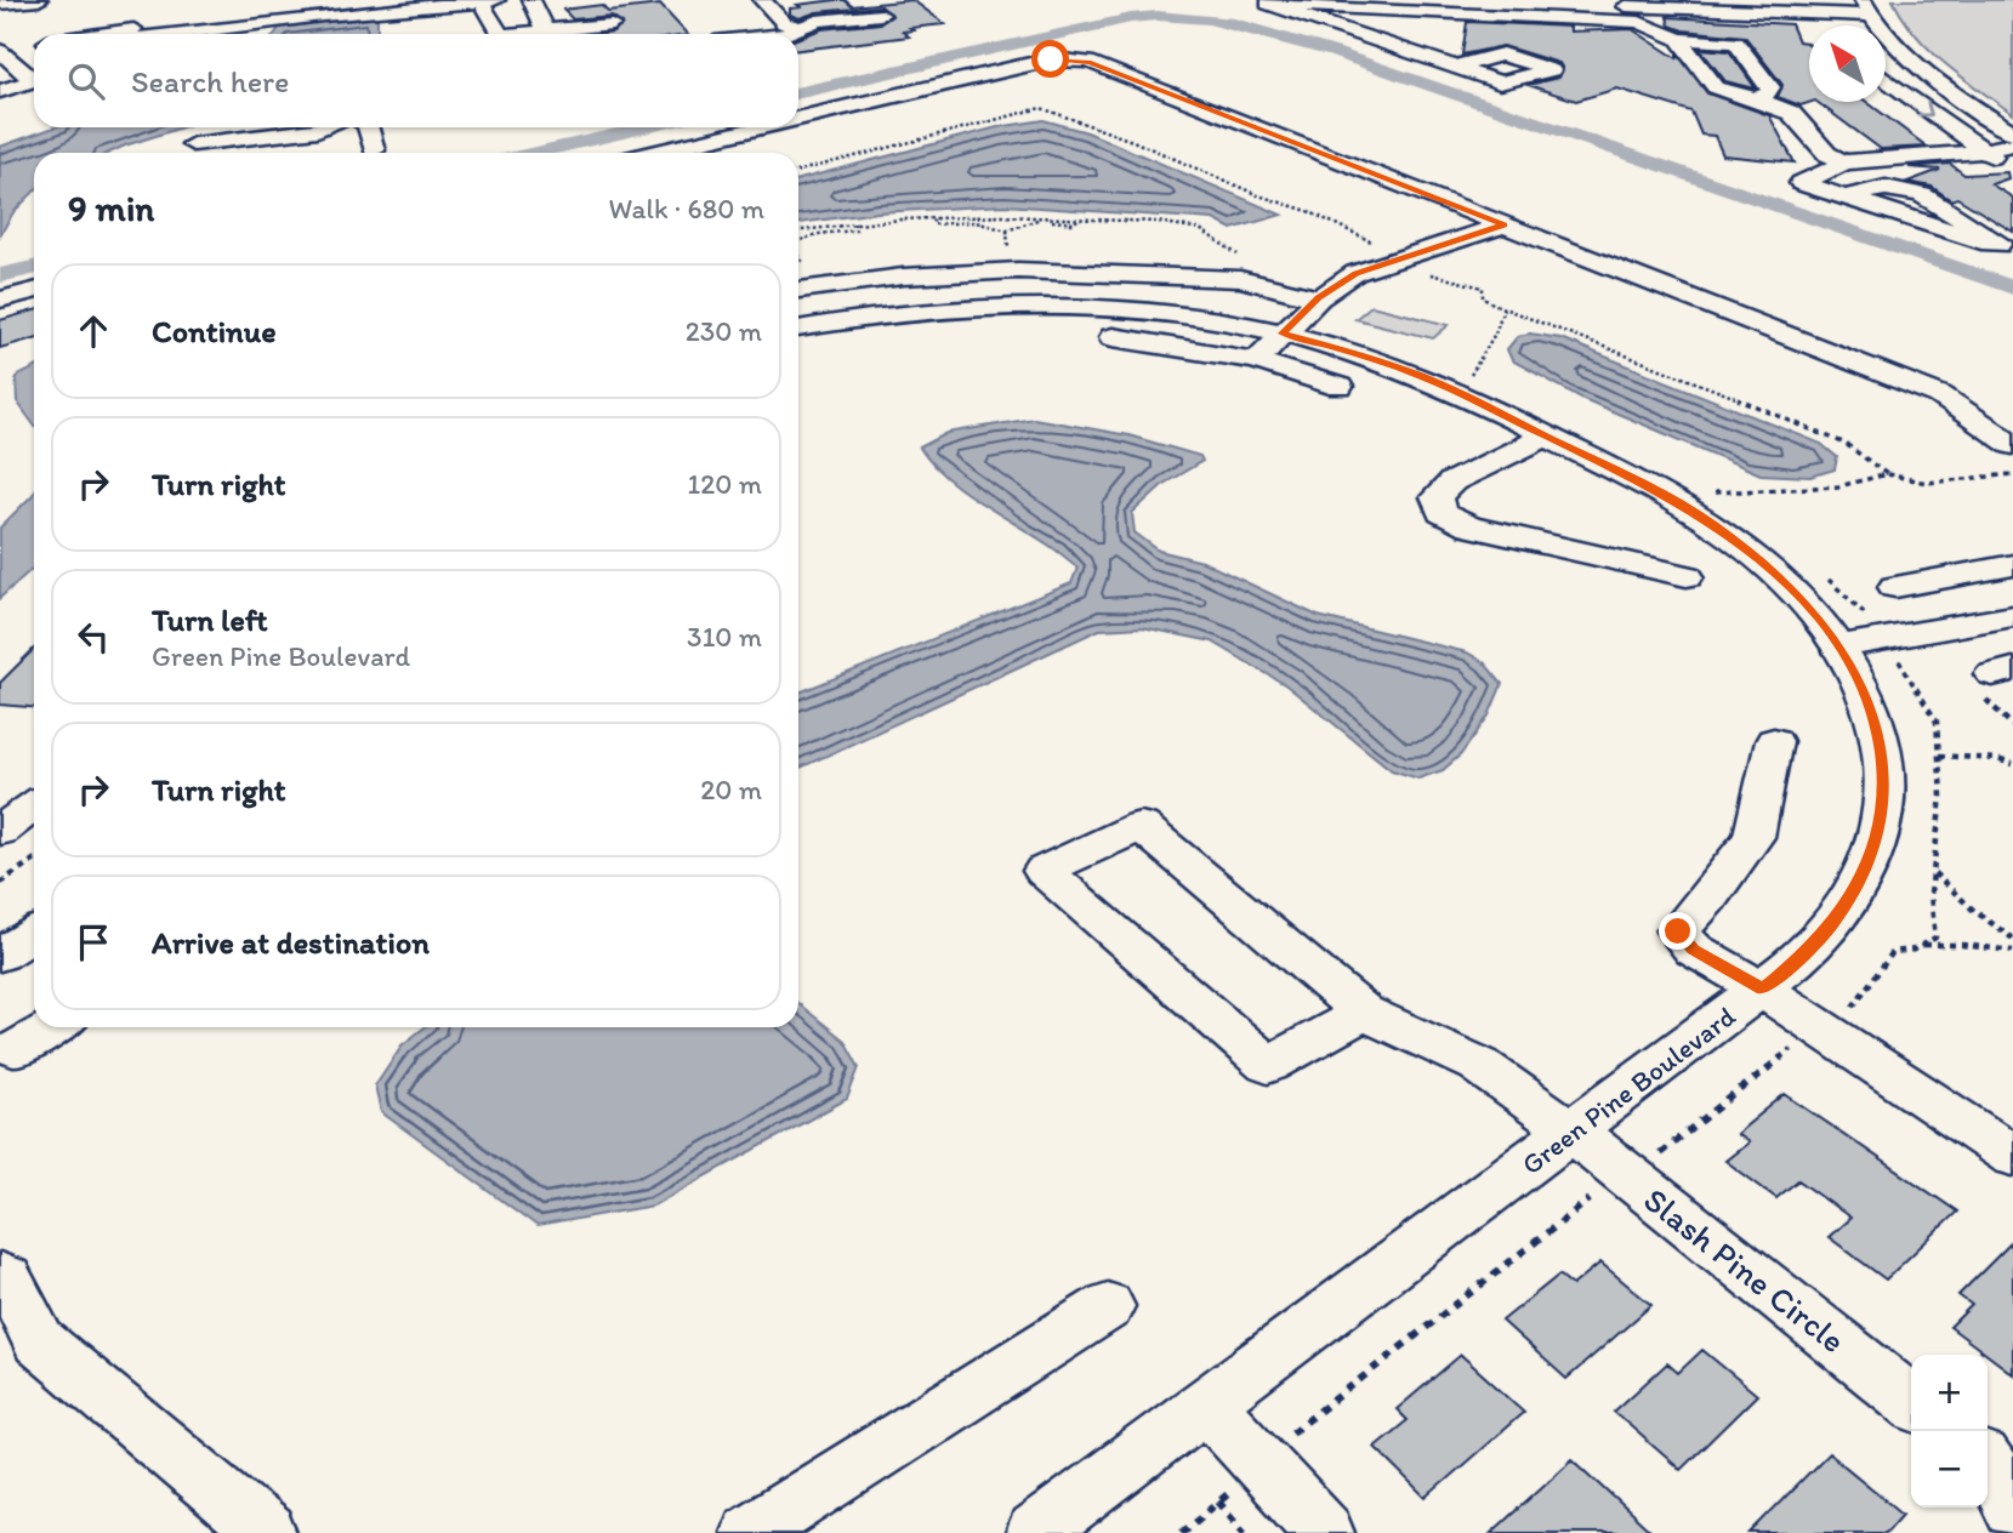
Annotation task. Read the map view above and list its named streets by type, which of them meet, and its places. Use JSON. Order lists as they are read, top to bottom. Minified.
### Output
{"streets":{"street":["Green Pine Boulevard","Slash Pine Circle"]},"crossings":[["Green Pine Boulevard","Slash Pine Circle"]],"north":"top left","page":{"search":"Search here","heading":["9 min","Walk · 680 m"],"list":[["Continue","230 m"],["Turn right","120 m"],["Turn left","Green Pine Boulevard","310 m"],["Turn right","20 m"],"Arrive at destination"],"map_buttons":["+","−"]}}
